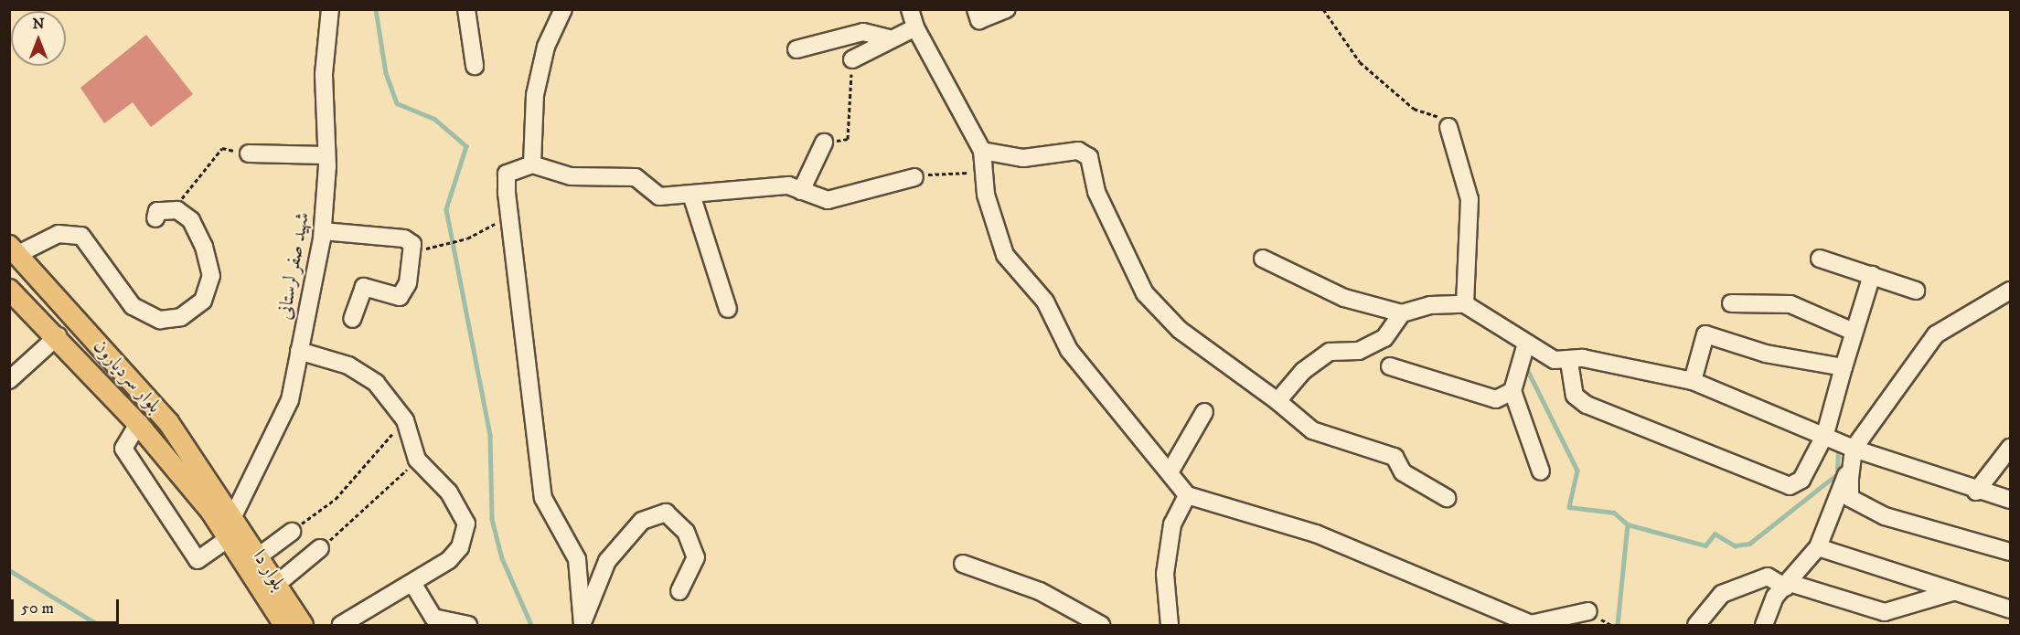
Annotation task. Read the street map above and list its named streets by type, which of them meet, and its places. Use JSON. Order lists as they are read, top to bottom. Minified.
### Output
{"streets":{"main road":["بلوار سردیارون","بلوار دا"],"street":["شهید صفر لرستانی"]},"crossings":[["شهید صفر لرستانی","بلوار سردیارون"],["شهید صفر لرستانی","بلوار دا"],["بلوار سردیارون","بلوار دا"]],"scale_bar":"50 m","north":"top"}
